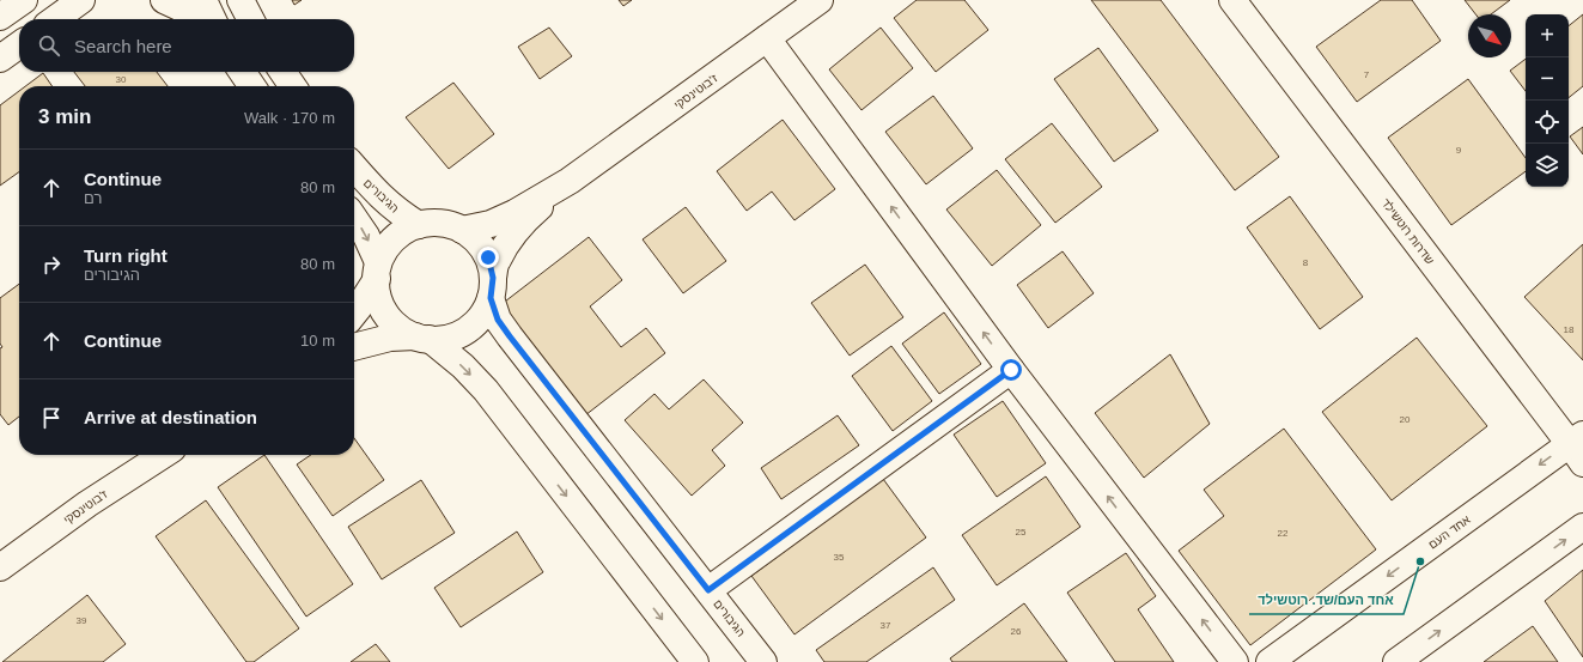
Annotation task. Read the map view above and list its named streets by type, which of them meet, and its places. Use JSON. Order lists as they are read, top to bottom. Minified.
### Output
{"streets":{"street":["ז'בוטינסקי","הגיבורים","שדרות רוטשילד","אחד העם"]},"crossings":[["ז'בוטינסקי","הגיבורים"],["שדרות רוטשילד","אחד העם"]],"places":["אחד העם/שד. רוטשילד"],"house_numbers":["7","30","9","8","18","20","25","22","35","39","37","26"],"north":"bottom right","page":{"map_buttons":["+","−"],"search":"Search here","heading":["3 min","Walk · 170 m"],"list":[["Continue","רם","80 m"],["Turn right","הגיבורים","80 m"],["Continue","10 m"],"Arrive at destination"]}}
